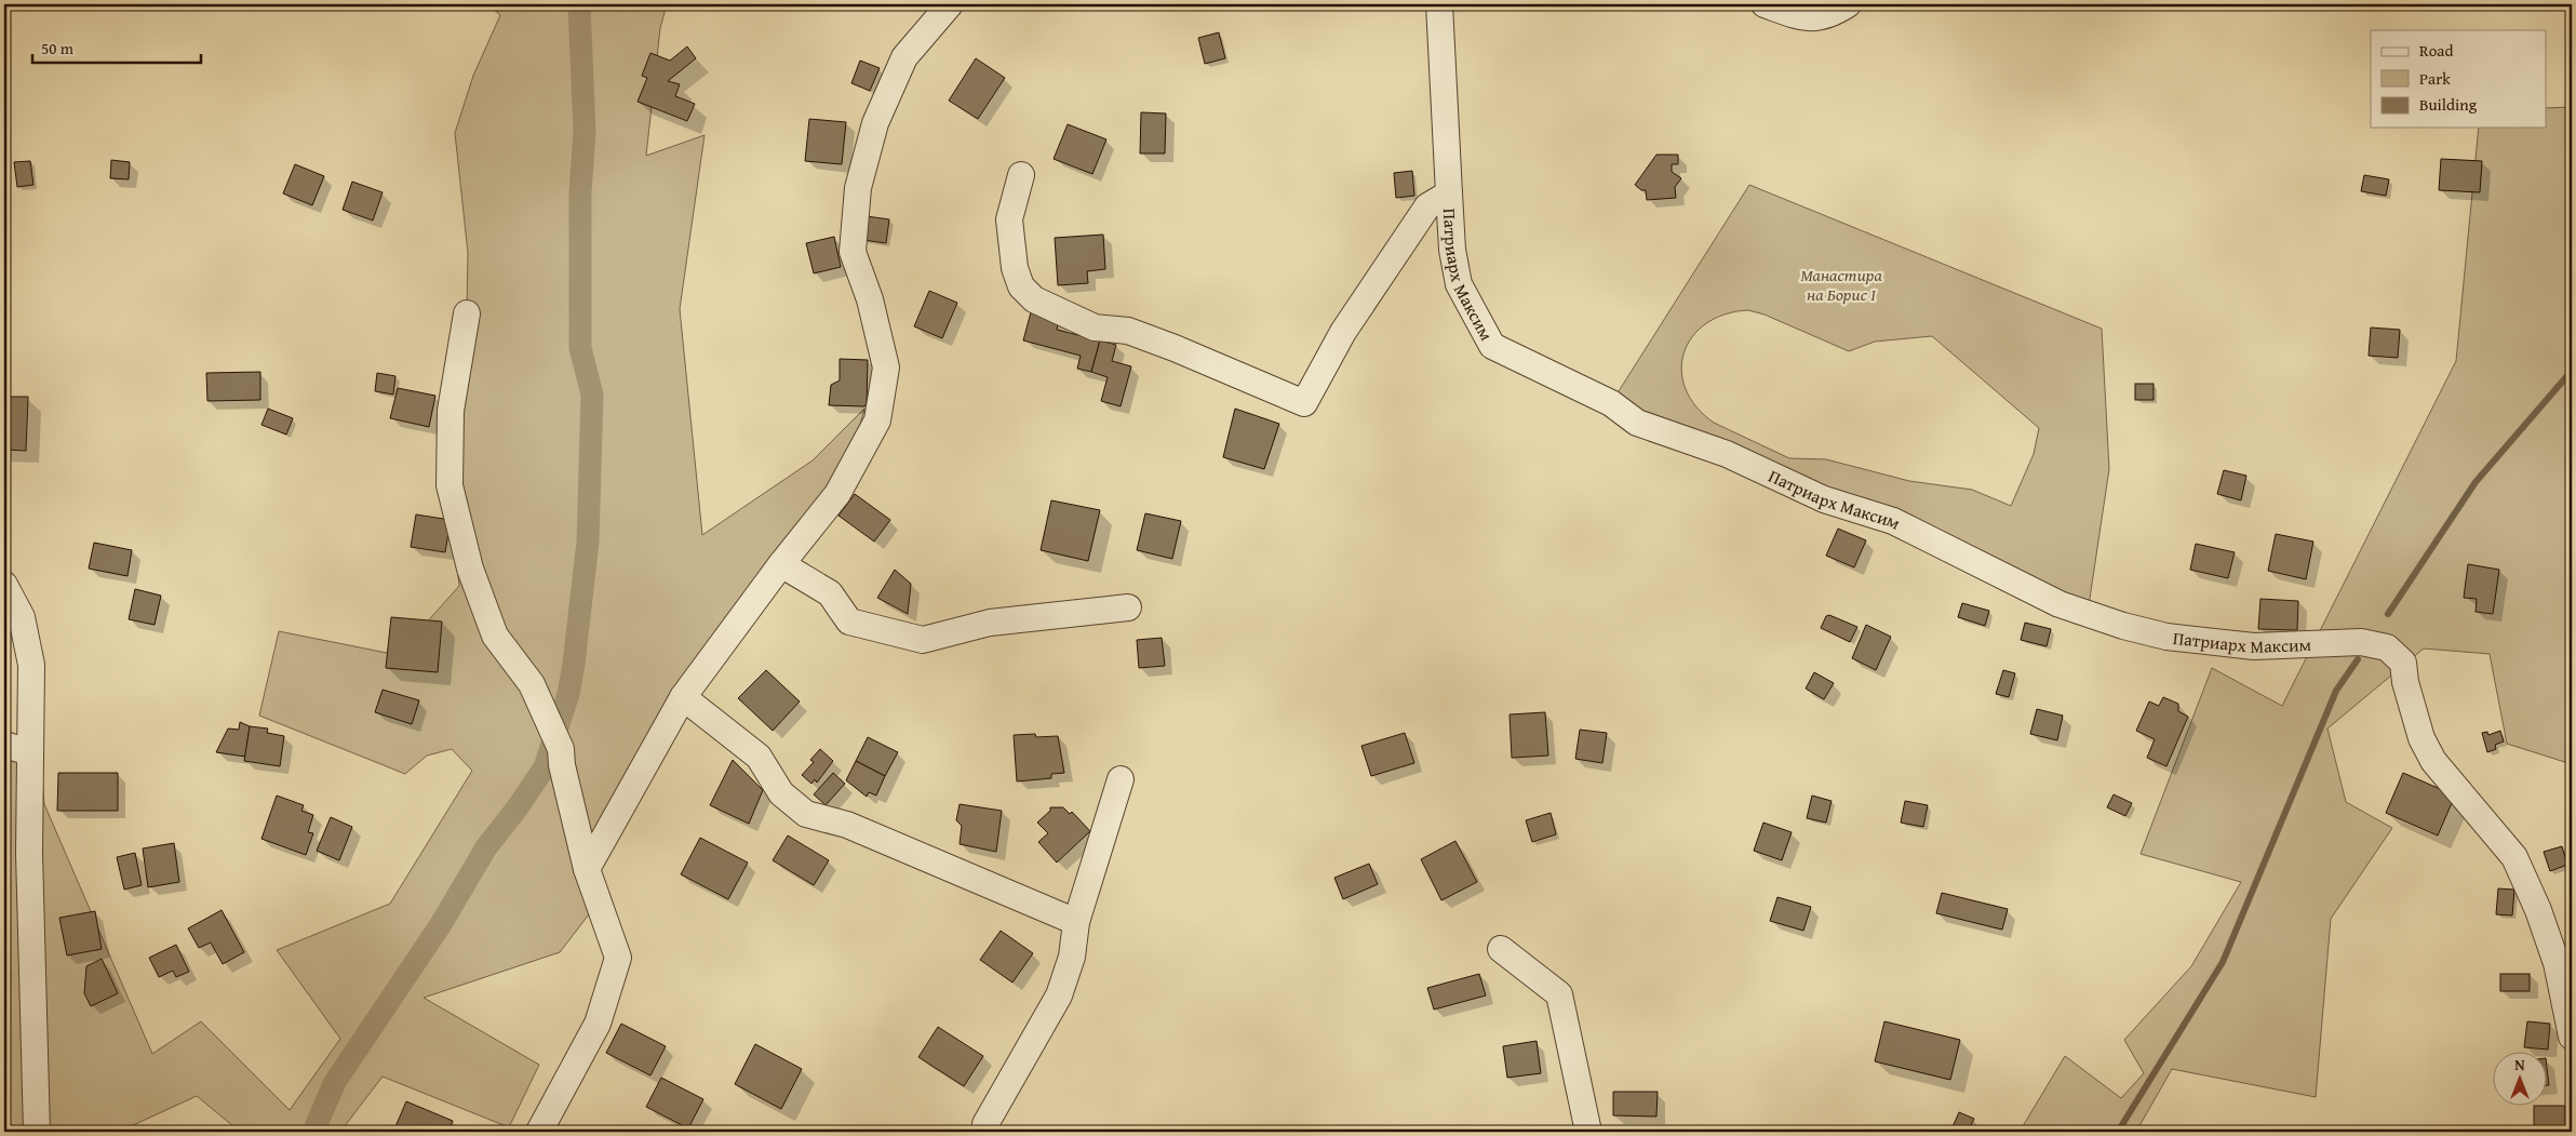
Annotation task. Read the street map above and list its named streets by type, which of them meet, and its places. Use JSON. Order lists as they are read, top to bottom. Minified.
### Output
{"streets":{"street":["Патриарх Максим"]},"parks":["Манастира на Борис І"],"legend":["Road","Park","Building"],"scale_bar":"50 m","north":"top"}
